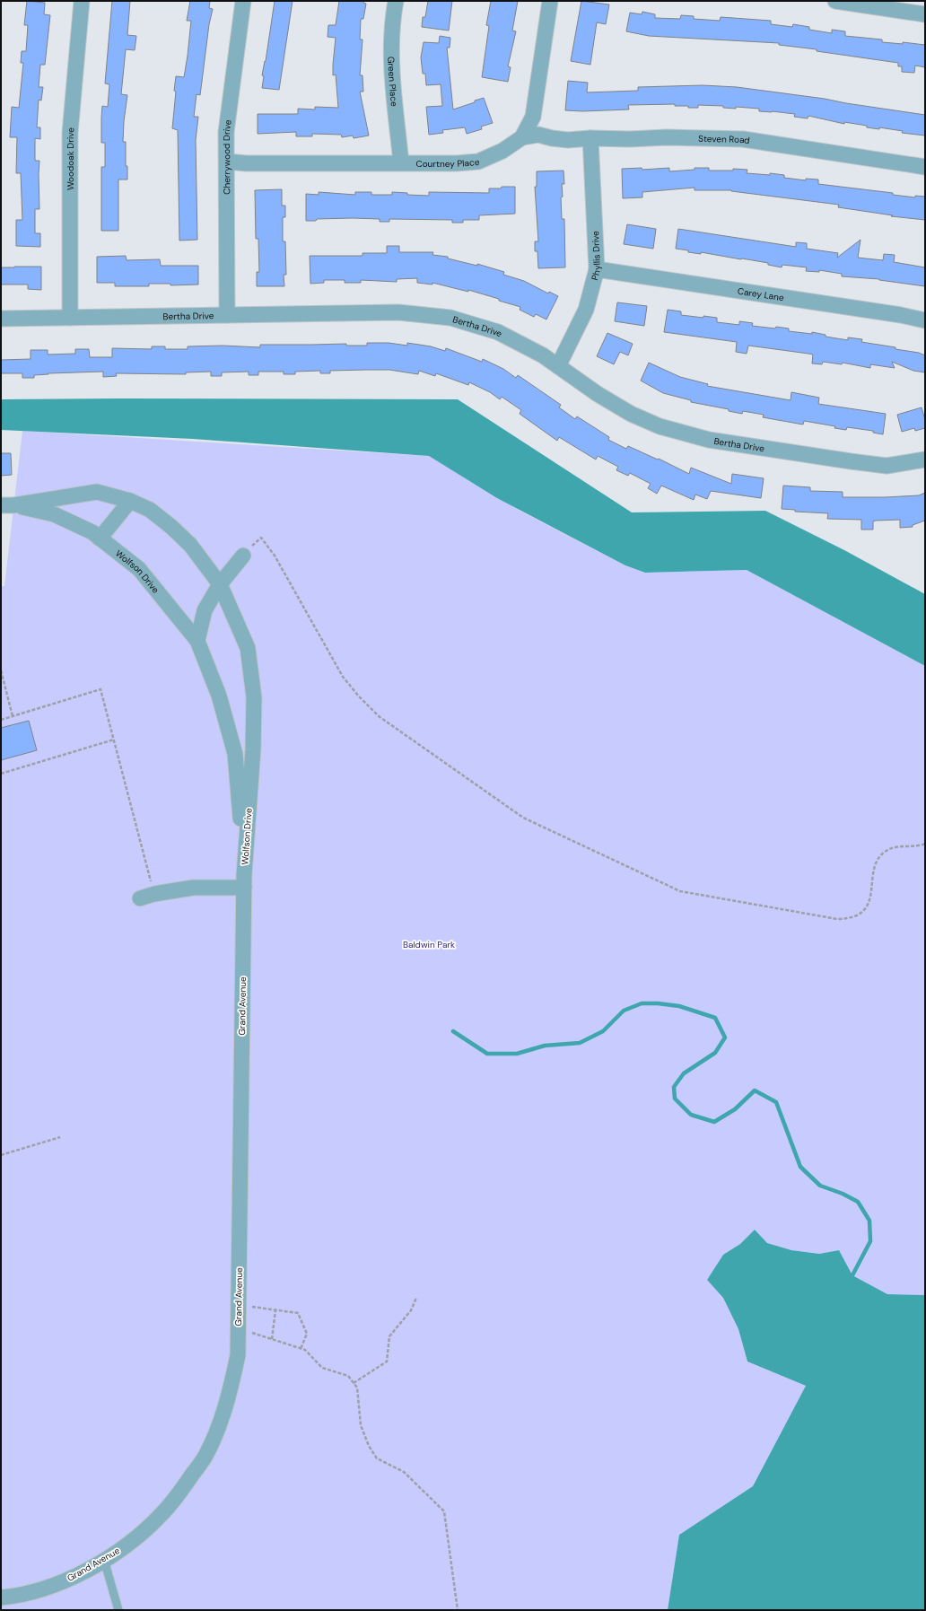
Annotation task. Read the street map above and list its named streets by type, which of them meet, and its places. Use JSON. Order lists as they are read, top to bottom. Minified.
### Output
{"streets":{"street":["Green Place","Steven Road","Cherrywood Drive","Woodoak Drive","Courtney Place","Phyllis Drive","Carey Lane","Bertha Drive","Wolfson Drive","Grand Avenue"]},"crossings":[["Green Place","Courtney Place"],["Steven Road","Courtney Place"],["Steven Road","Phyllis Drive"],["Cherrywood Drive","Courtney Place"],["Cherrywood Drive","Bertha Drive"],["Woodoak Drive","Bertha Drive"],["Phyllis Drive","Carey Lane"],["Phyllis Drive","Bertha Drive"],["Wolfson Drive","Grand Avenue"]],"parks":["Baldwin Park"]}
